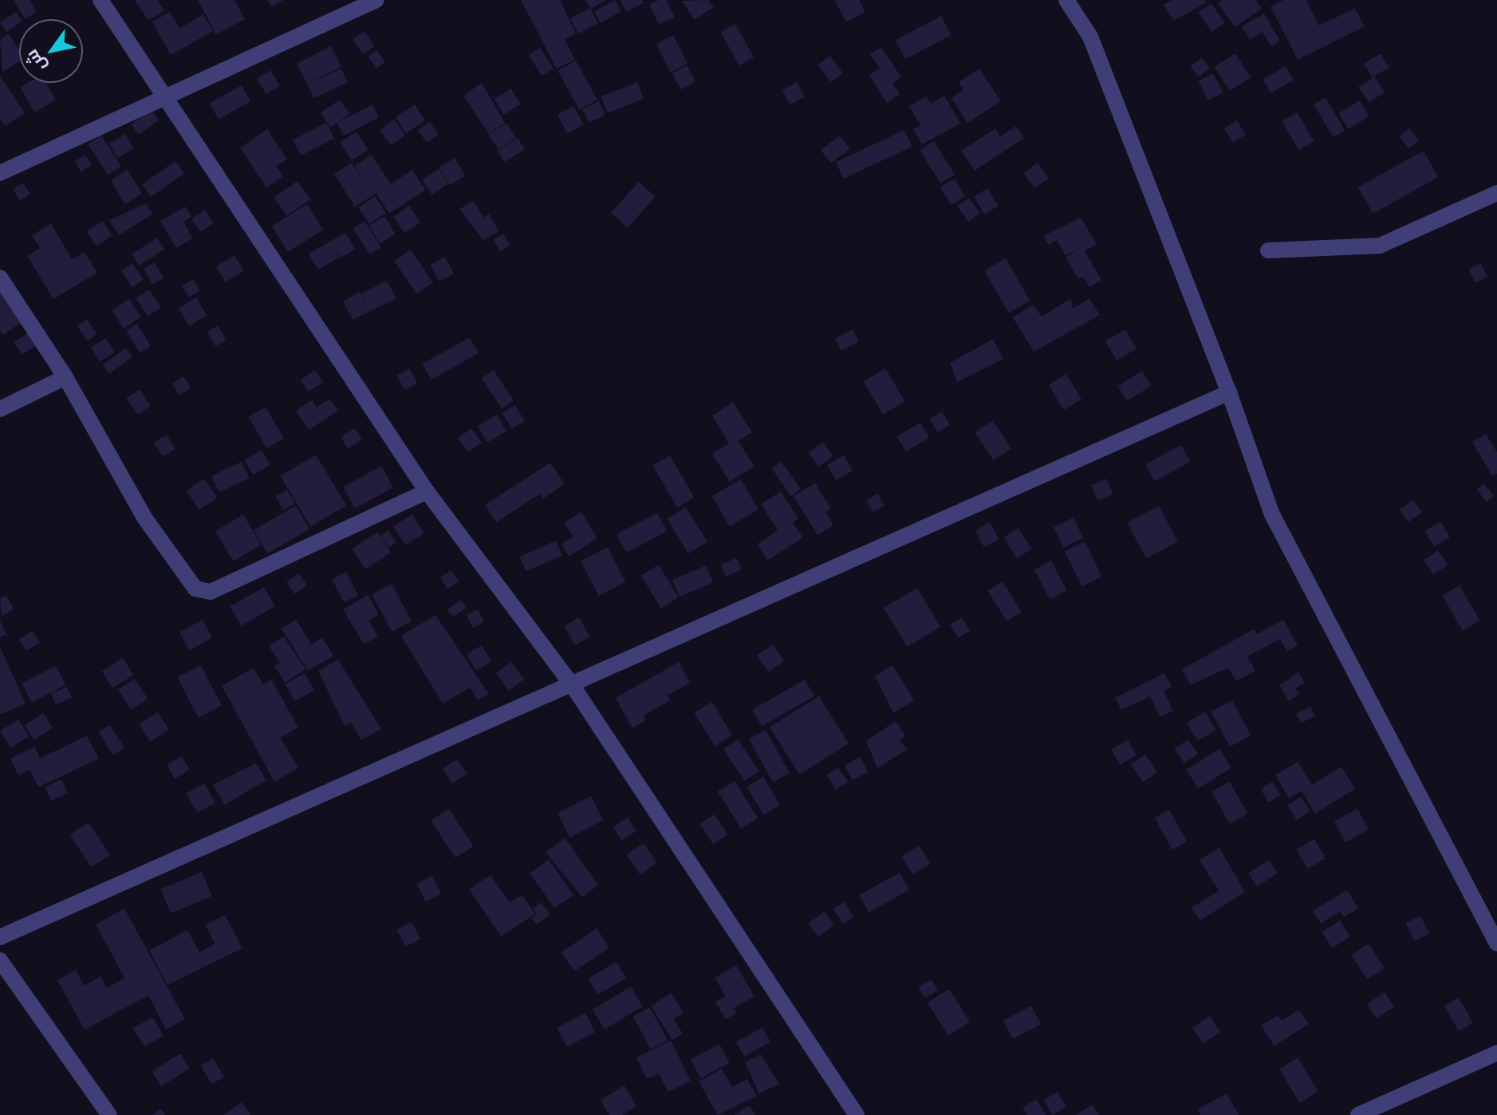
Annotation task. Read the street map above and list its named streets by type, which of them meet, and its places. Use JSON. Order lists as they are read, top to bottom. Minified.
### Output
{"north":"bottom left"}
